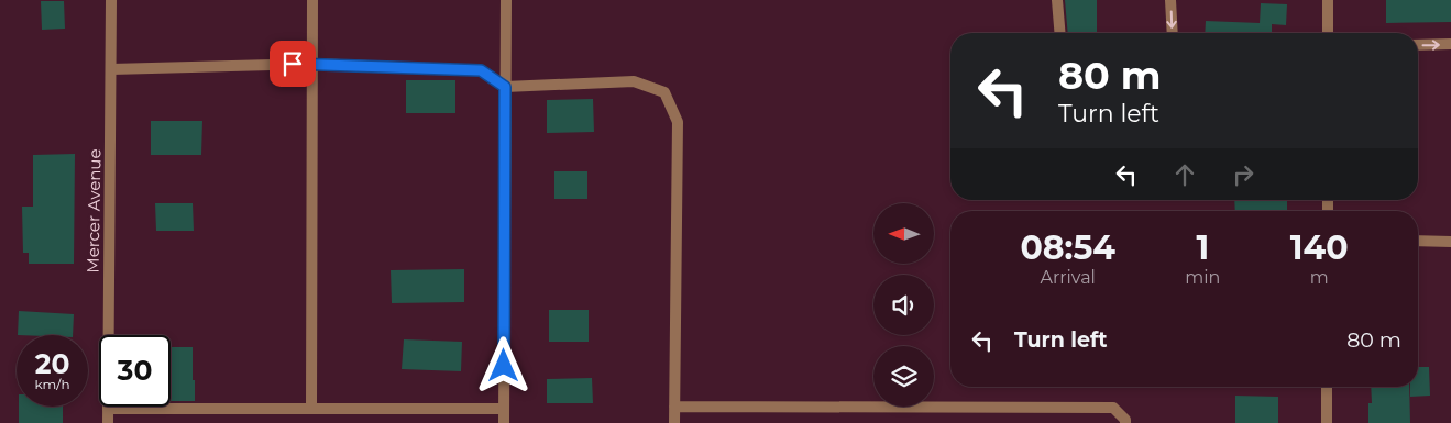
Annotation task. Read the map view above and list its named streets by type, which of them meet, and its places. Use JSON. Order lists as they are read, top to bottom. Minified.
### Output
{"streets":{"street":["Mercer Avenue"]},"north":"left","page":{"turn":["80 m","Turn left"],"eta":["08:54","Arrival","1","min","140","m"],"list":[{"name":"Turn left","value":"80 m"}],"speed":"20 km/h","limit":"30"}}
